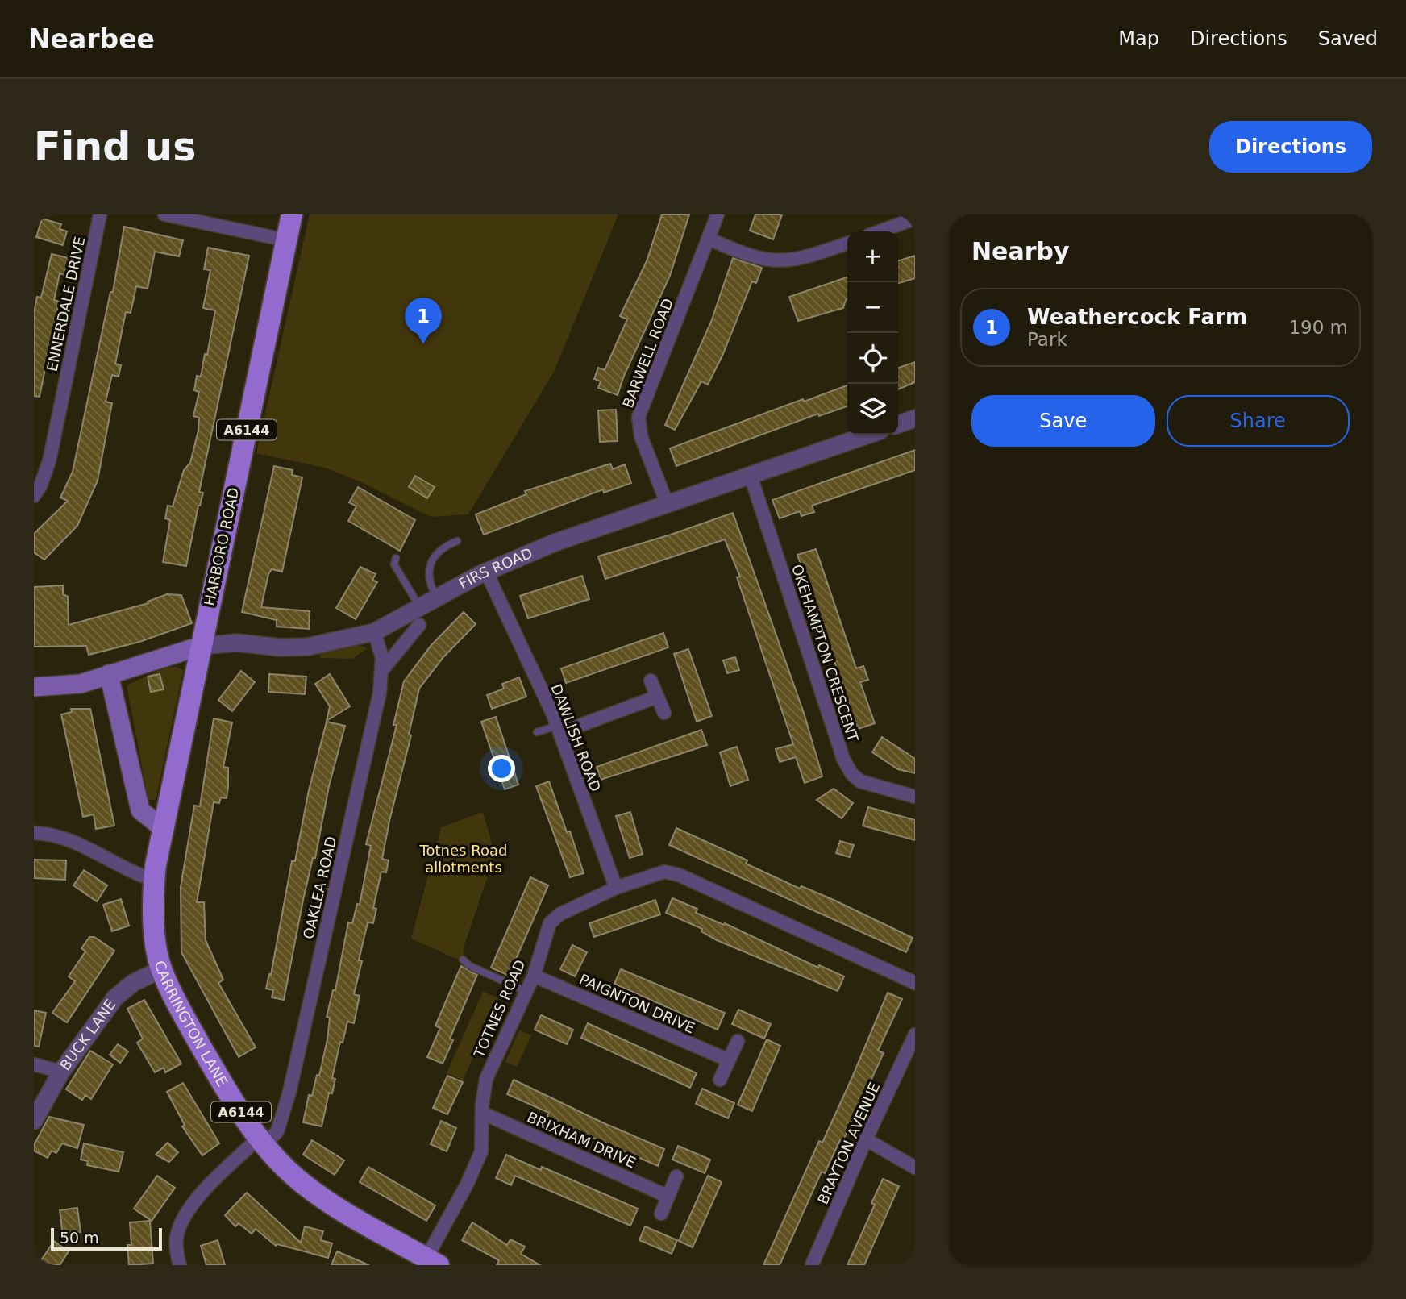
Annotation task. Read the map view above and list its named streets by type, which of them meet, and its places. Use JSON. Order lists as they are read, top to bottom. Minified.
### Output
{"streets":{"main road":["A6144","HARBORO ROAD","FIRS ROAD","CARRINGTON LANE"],"street":["ENNERDALE DRIVE","BARWELL ROAD","OKEHAMPTON CRESCENT","DAWLISH ROAD","OAKLEA ROAD","PAIGNTON DRIVE","TOTNES ROAD","BUCK LANE","BRIXHAM DRIVE","BRAYTON AVENUE"]},"crossings":[["BARWELL ROAD","FIRS ROAD"],["HARBORO ROAD","FIRS ROAD"],["HARBORO ROAD","CARRINGTON LANE"],["FIRS ROAD","OKEHAMPTON CRESCENT"],["FIRS ROAD","DAWLISH ROAD"],["FIRS ROAD","OAKLEA ROAD"],["DAWLISH ROAD","TOTNES ROAD"],["OAKLEA ROAD","CARRINGTON LANE"],["PAIGNTON DRIVE","TOTNES ROAD"],["TOTNES ROAD","CARRINGTON LANE"],["TOTNES ROAD","BRIXHAM DRIVE"],["CARRINGTON LANE","BUCK LANE"]],"parks":["Totnes Road allotments"],"scale_bar":"50 m","page":{"header":"Nearbee","nav":["Map","Directions","Saved"],"buttons":["Directions",["Save","Share"]],"title":"Find us","heading":"Nearby","map_buttons":["+","−"],"list":[{"mark":"1","name":"Weathercock Farm","note":"Park","value":"190 m"}],"pins":"1","scale":"50 m"}}
